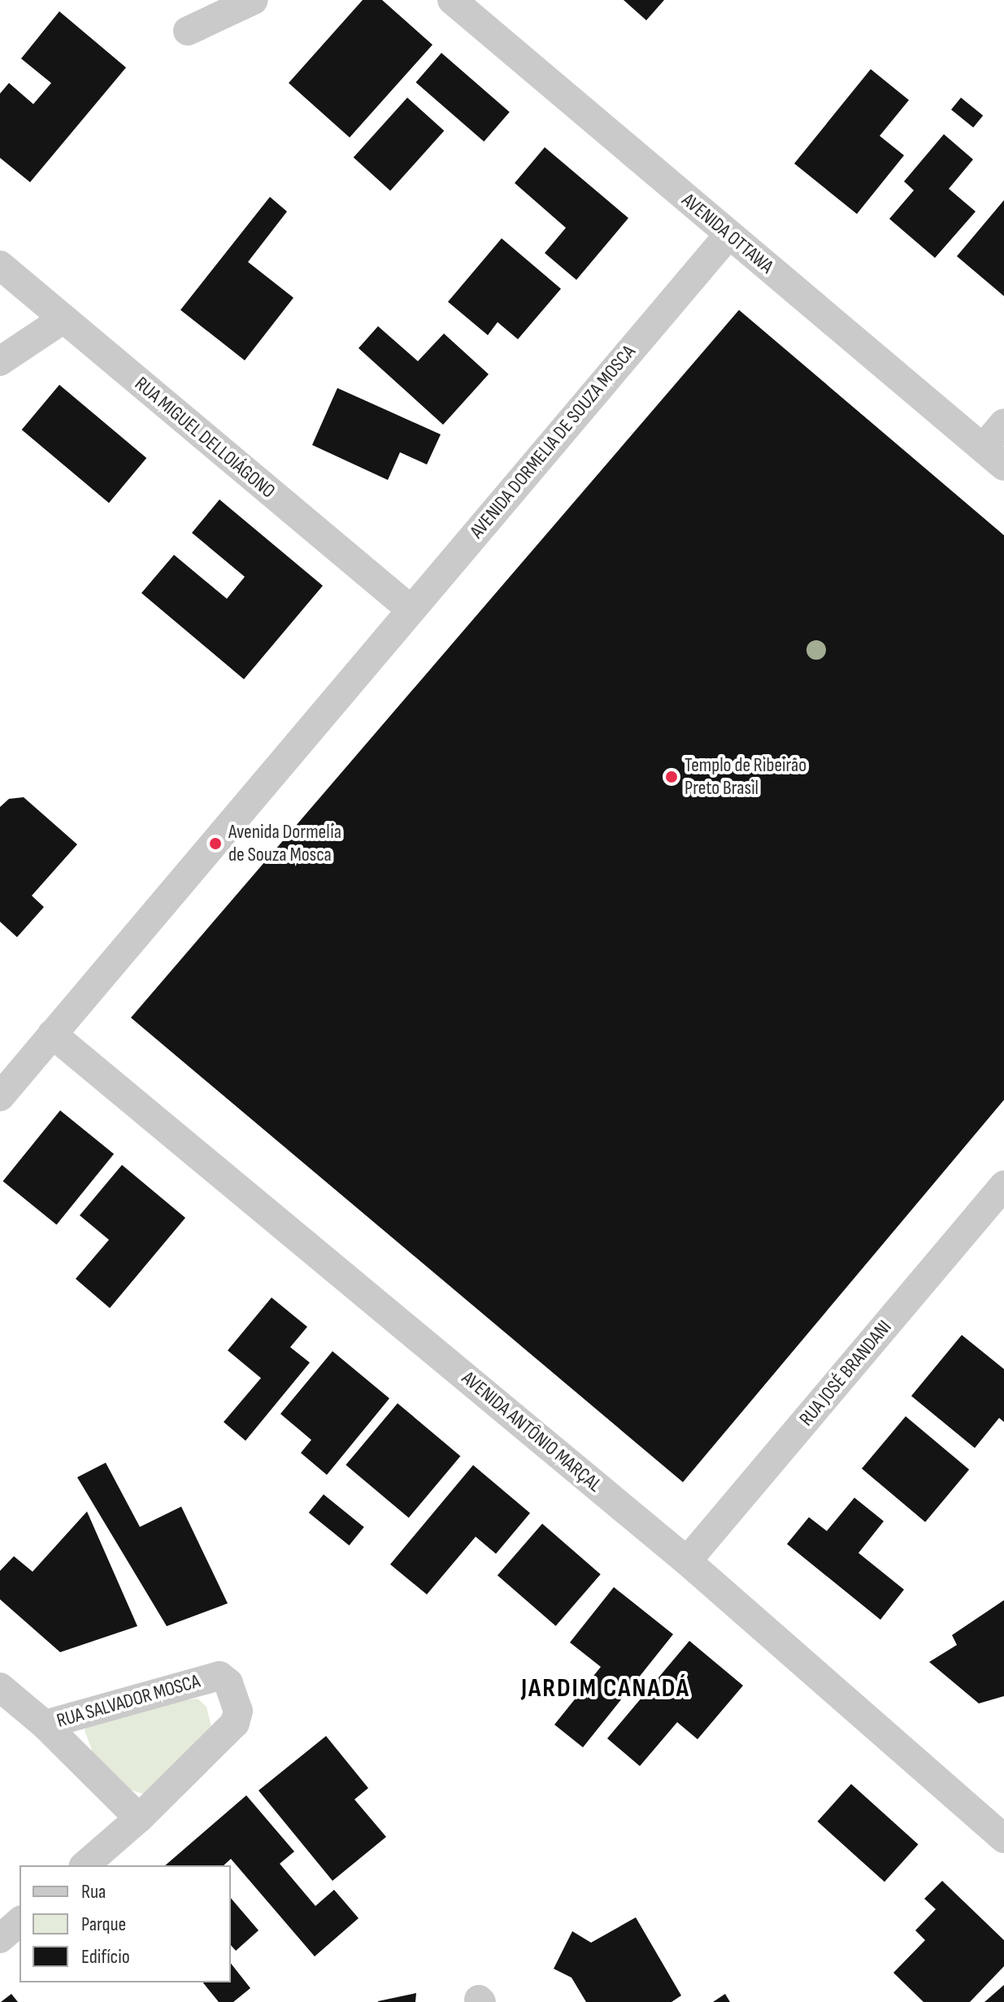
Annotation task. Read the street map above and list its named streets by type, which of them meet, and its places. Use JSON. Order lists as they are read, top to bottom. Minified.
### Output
{"streets":{"street":["AVENIDA OTTAWA","RUA MIGUEL DELLOIÁGONO","AVENIDA DORMELIA DE SOUZA MOSCA","RUA JOSÉ BRANDANI","AVENIDA ANTÔNIO MARÇAL","RUA SALVADOR MOSCA"]},"crossings":[["AVENIDA OTTAWA","AVENIDA DORMELIA DE SOUZA MOSCA"],["RUA MIGUEL DELLOIÁGONO","AVENIDA DORMELIA DE SOUZA MOSCA"],["AVENIDA DORMELIA DE SOUZA MOSCA","AVENIDA ANTÔNIO MARÇAL"],["RUA JOSÉ BRANDANI","AVENIDA ANTÔNIO MARÇAL"]],"districts":["JARDIM CANADÁ"],"places":["Templo de Ribeirão Preto Brasil","Avenida Dormelia de Souza Mosca"],"legend":["Rua","Parque","Edifício"]}
